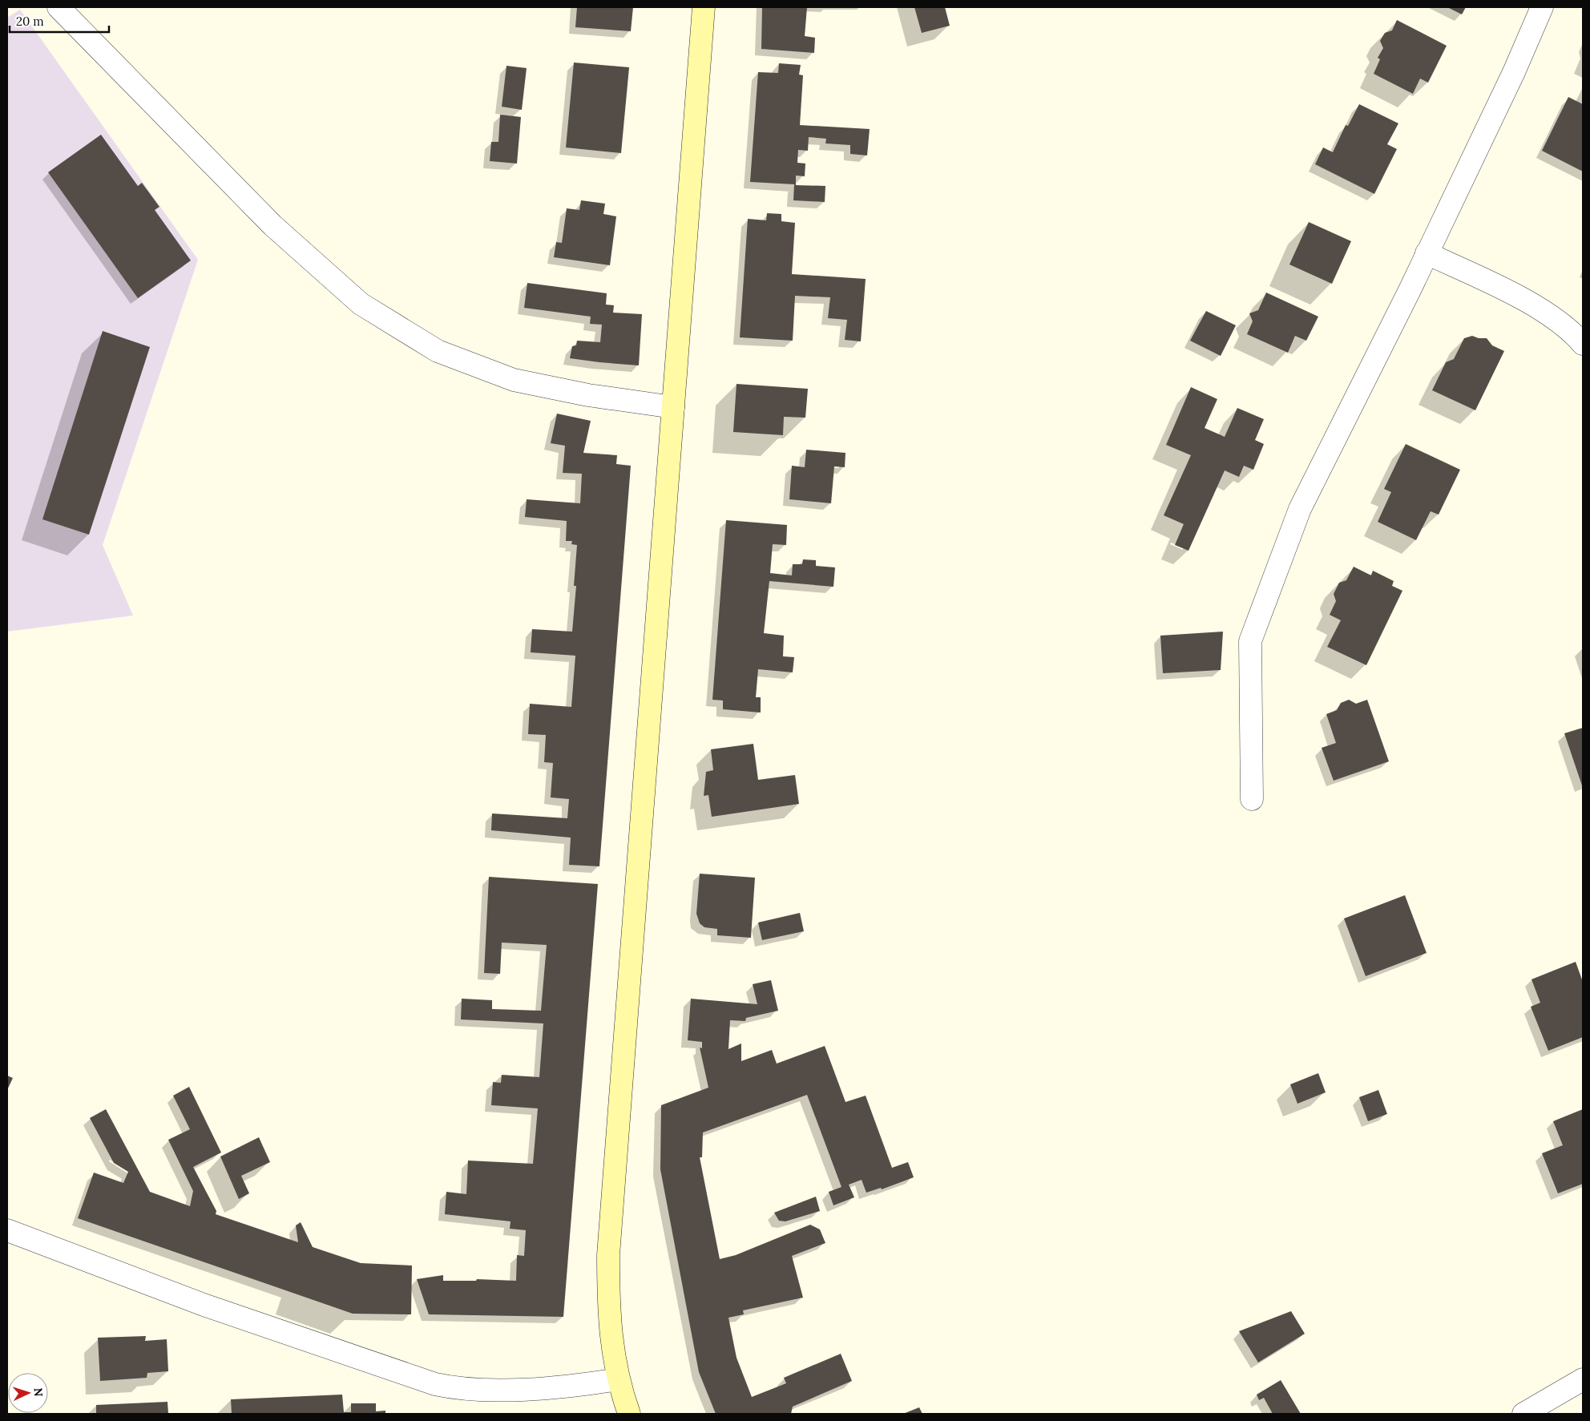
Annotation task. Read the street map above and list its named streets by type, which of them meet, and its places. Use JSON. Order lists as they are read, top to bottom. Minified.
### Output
{"scale_bar":"20 m","north":"right"}
